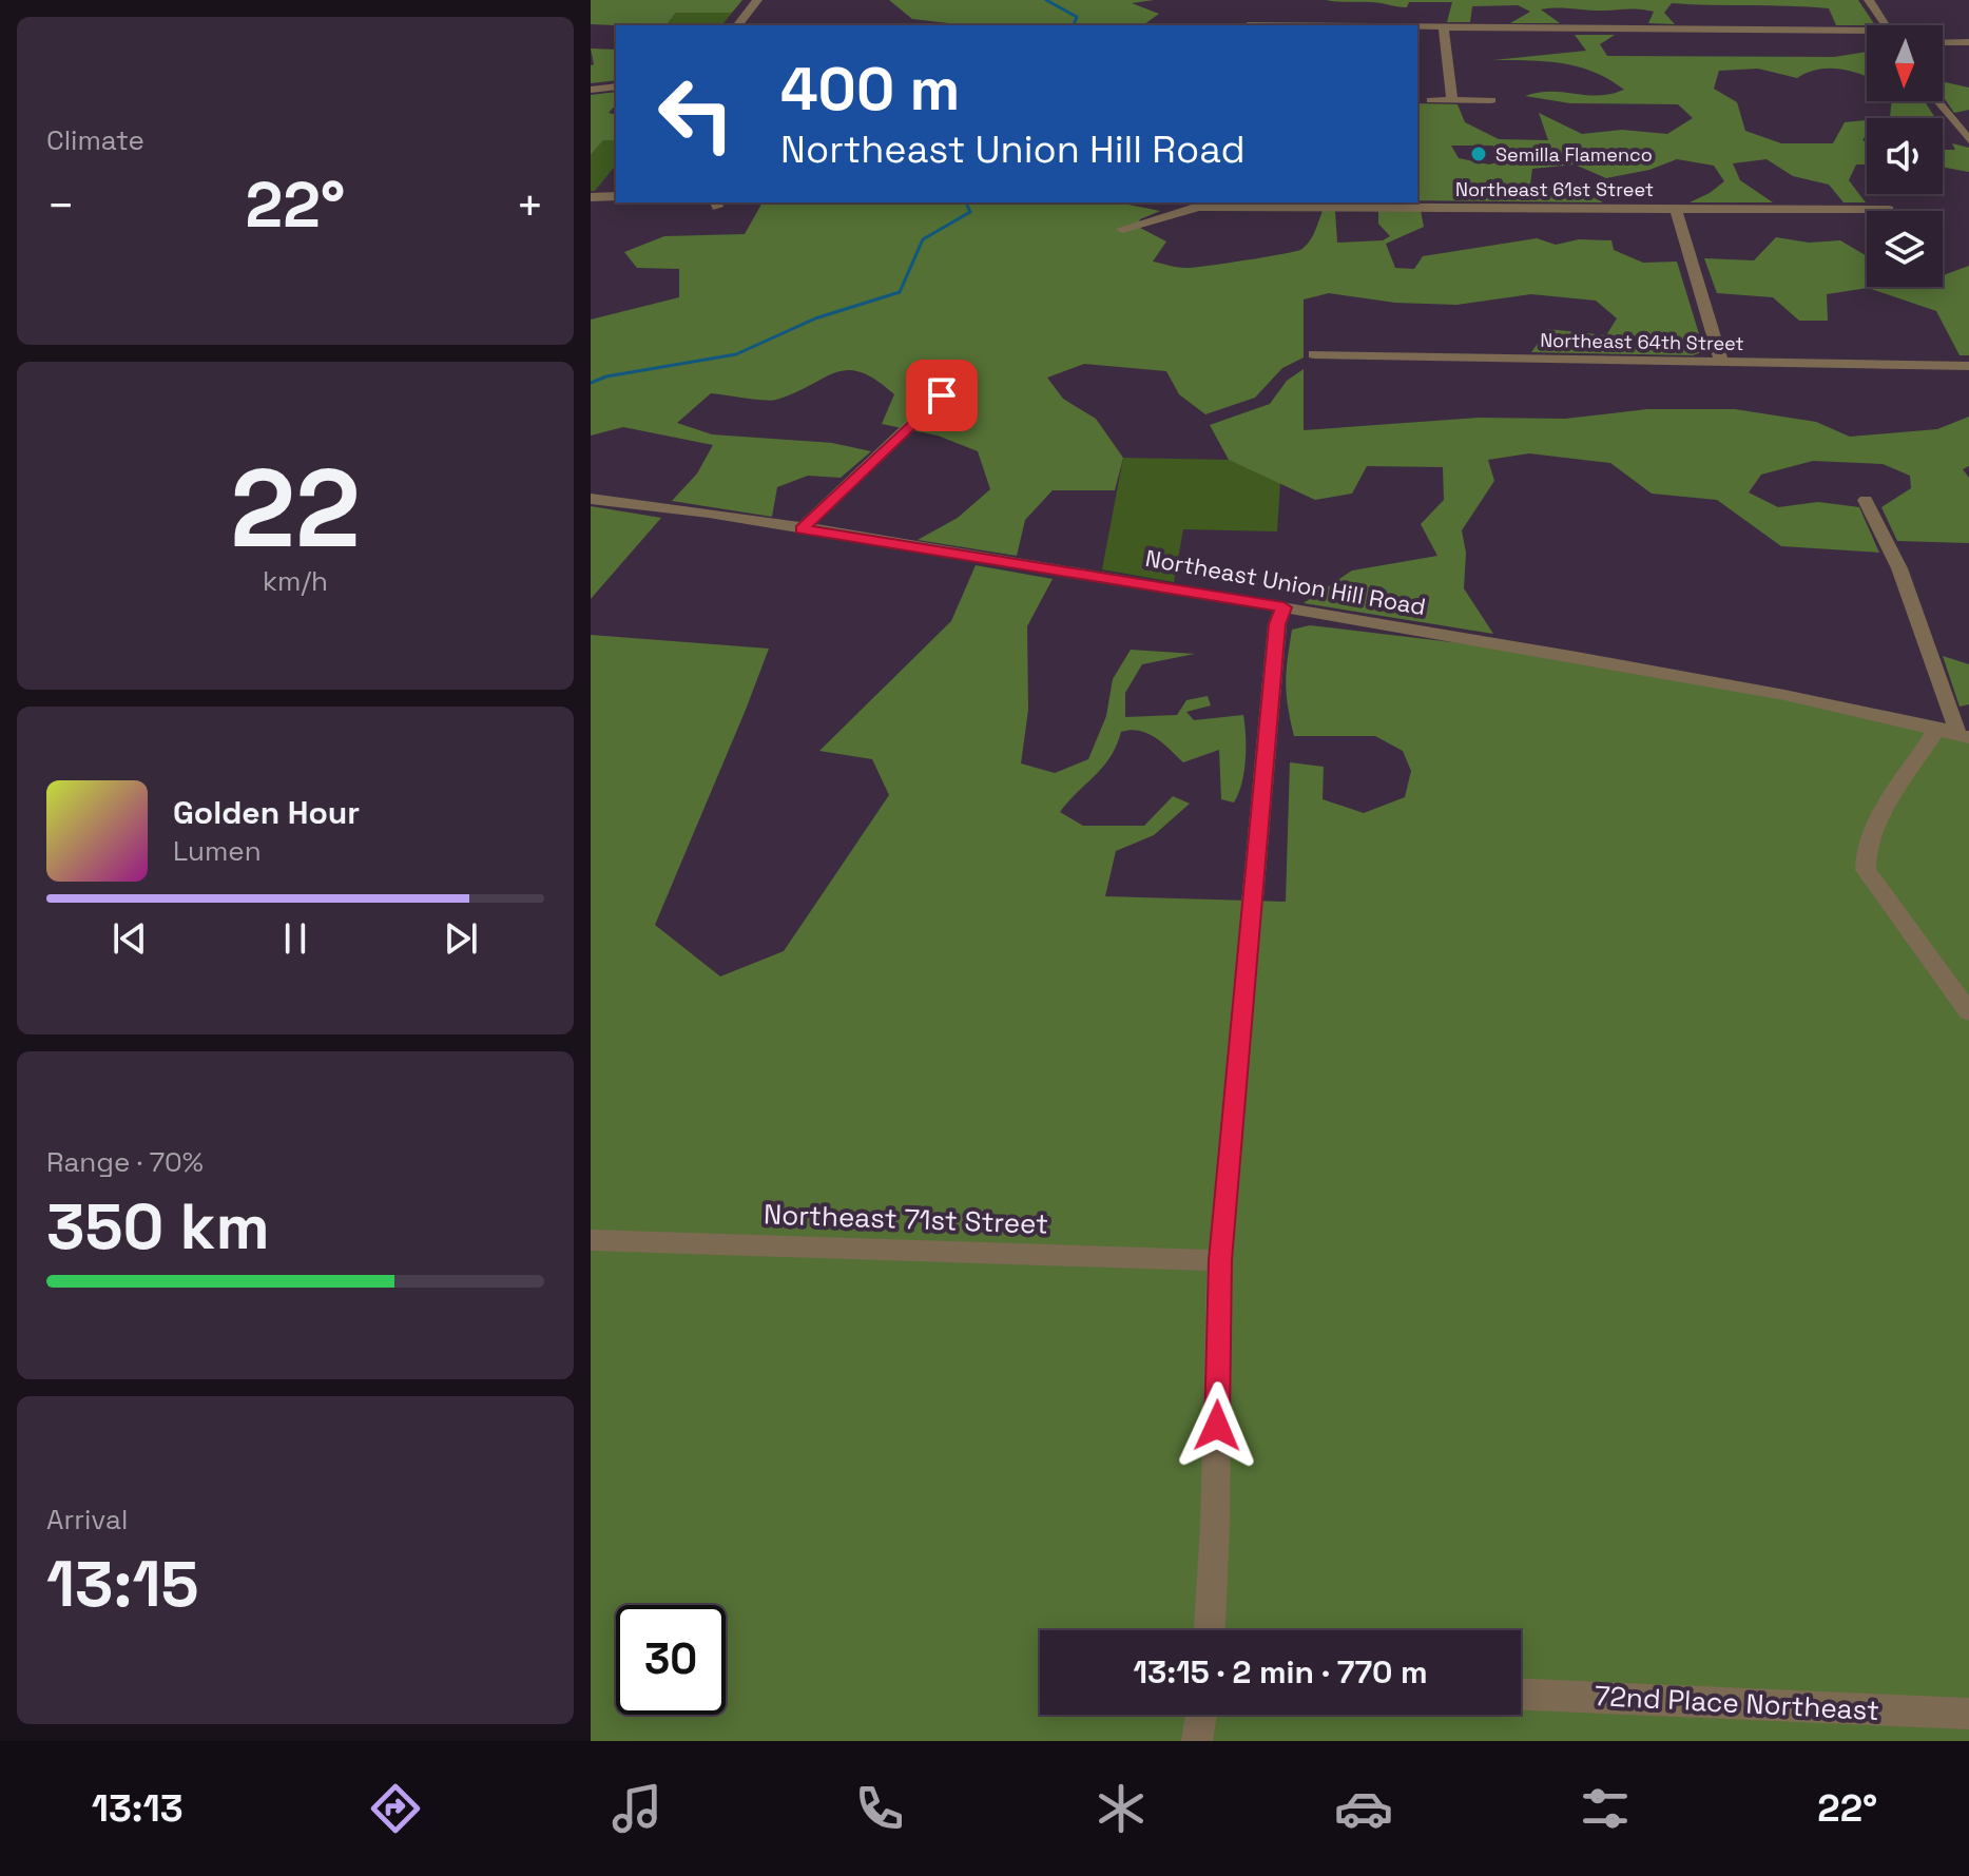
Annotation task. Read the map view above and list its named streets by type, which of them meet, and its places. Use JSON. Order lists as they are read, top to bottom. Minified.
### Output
{"streets":{"street":["Northeast 61st Street","Northeast 64th Street","Northeast Union Hill Road","Northeast 71st Street","72nd Place Northeast"]},"places":["Semilla Flamenco"],"north":"bottom","page":{"tile":["Climate",["22","km/h"],["Range · 70%","350 km"],["Arrival","13:15"]],"turn":["400 m","Northeast Union Hill Road"],"heat":["−","22°","+"],"song":["Golden Hour","Lumen"],"limit":"30","trip":"13:15 · 2 min · 770 m","tabs":["13:13","22°"]}}
